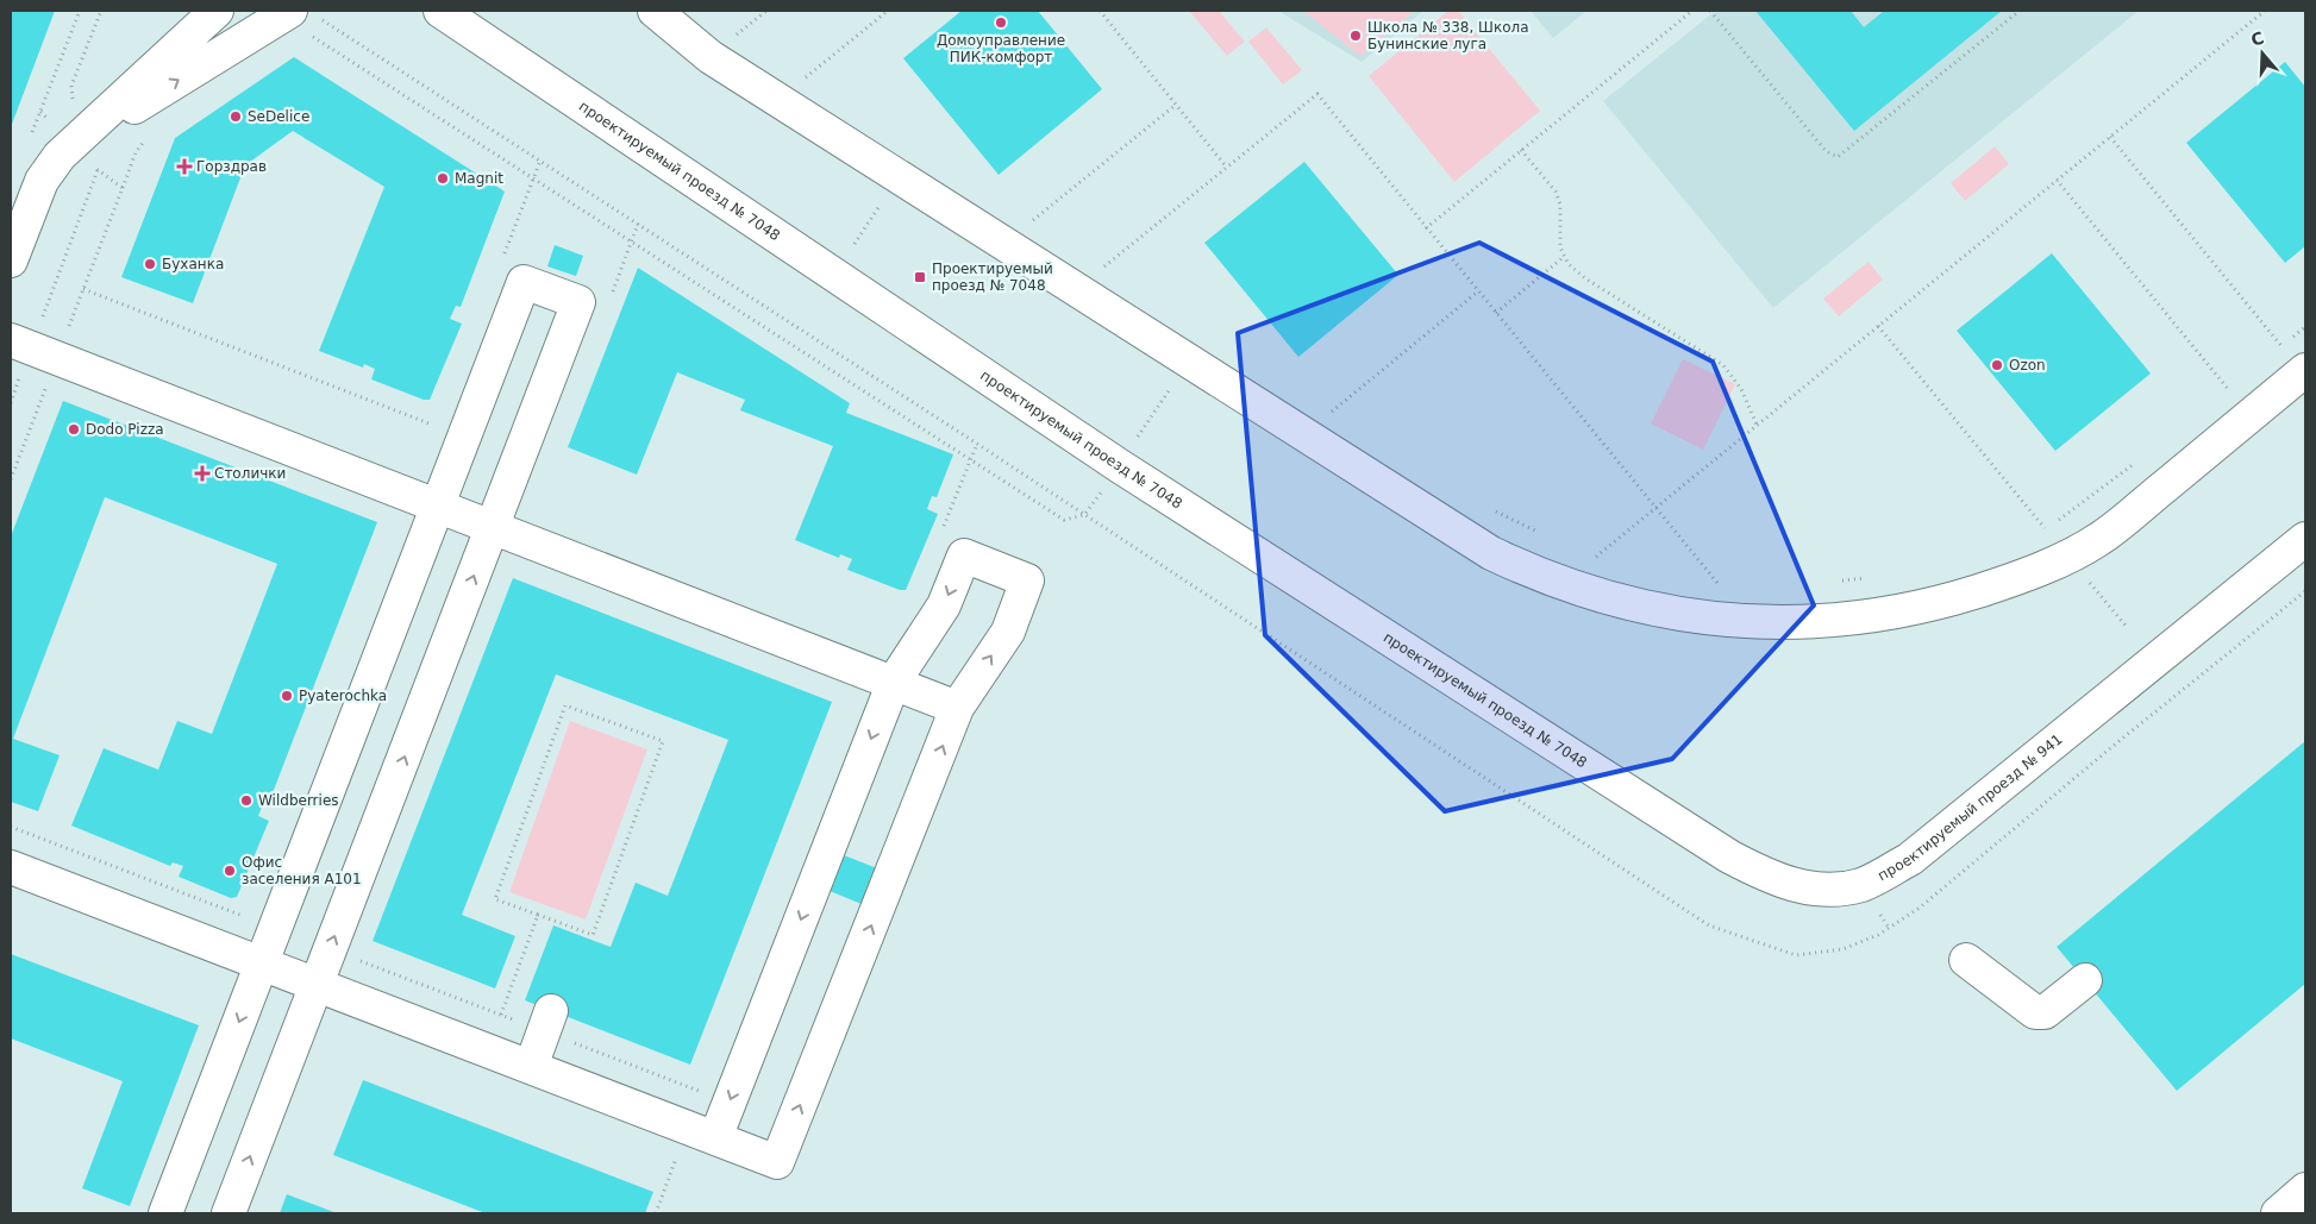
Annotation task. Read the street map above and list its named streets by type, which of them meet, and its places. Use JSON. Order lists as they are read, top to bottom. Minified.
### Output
{"streets":{"street":["проектируемый проезд № 7048","проектируемый проезд № 941"]},"crossings":[["проектируемый проезд № 7048","проектируемый проезд № 941"]],"places":{"other":["Домоуправление ПИК-комфорт","Школа № 338, Школа Бунинские луга","SeDelice","Magnit","Буханка","Ozon","Dodo Pizza","Pyaterochka","Wildberries","Офис заселения А101"],"health":["Горздрав","Столички"],"transit":["Проектируемый проезд № 7048"]},"north":"top"}
